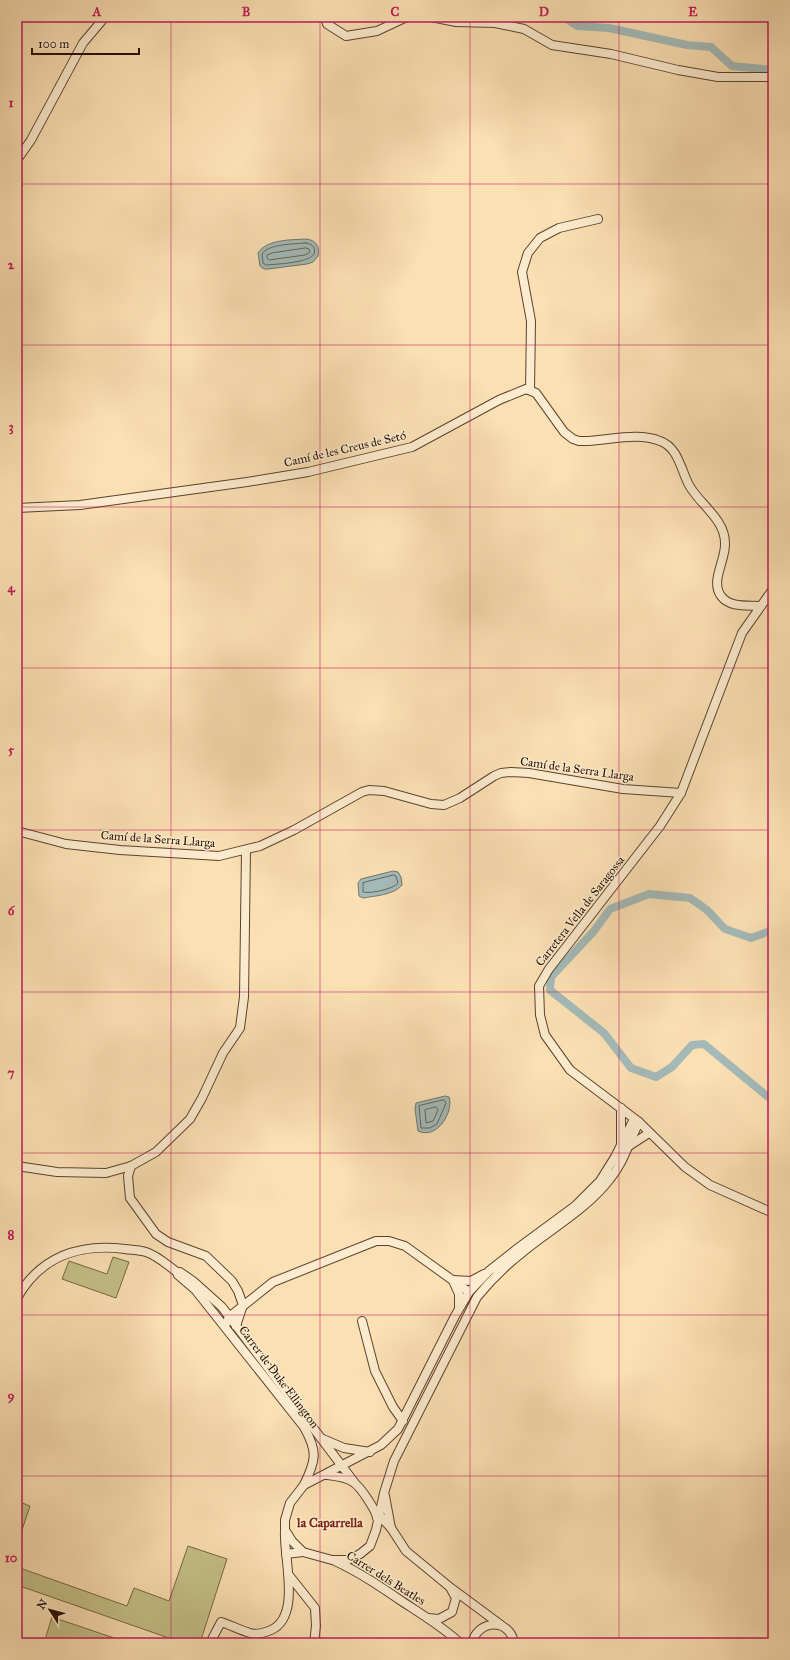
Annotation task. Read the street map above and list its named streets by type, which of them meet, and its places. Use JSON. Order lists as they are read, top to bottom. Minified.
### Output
{"streets":{"street":["Camí de les Creus de Setó","Camí de la Serra Llarga","Carretera Vella de Saragossa","Carrer de Duke Ellington","Carrer dels Beatles"]},"crossings":[["Camí de la Serra Llarga","Carretera Vella de Saragossa"],["Carrer de Duke Ellington","Carrer dels Beatles"]],"districts":["la Caparrella"],"scale_bar":"100 m","north":"top left","grid":{"columns":["A","B","C","D","E"],"rows":["1","2","3","4","5","6","7","8","9","10"]}}
